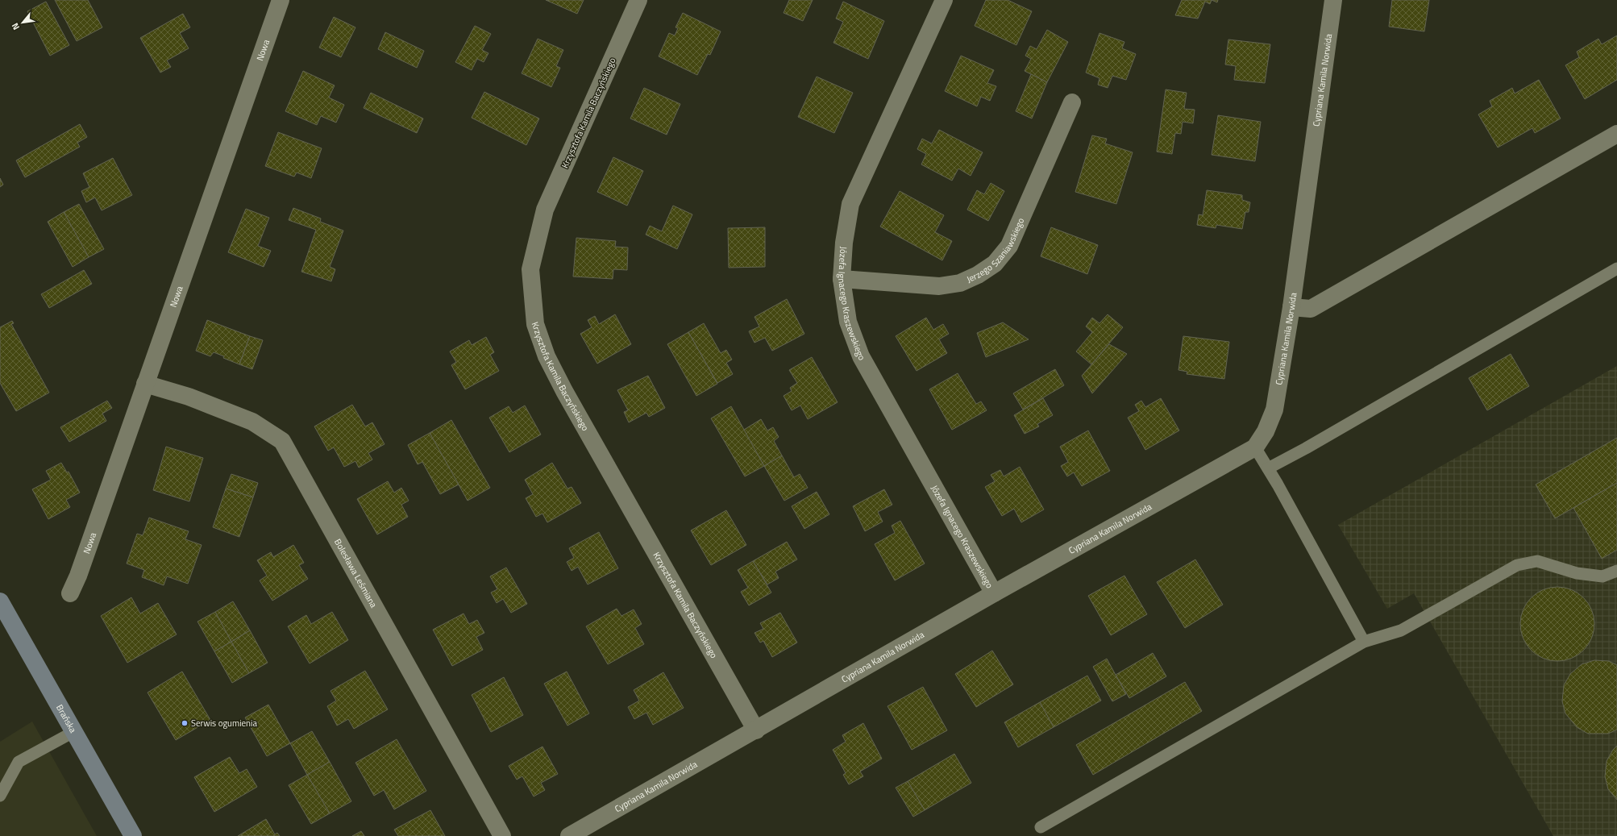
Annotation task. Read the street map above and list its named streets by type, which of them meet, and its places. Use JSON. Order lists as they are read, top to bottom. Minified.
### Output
{"streets":{"street":["Nowa","Cypriana Kamila Norwida","Krzysztofa Kamila Baczyńskiego","Jerzego Szaniawskiego","Józefa Ignacego Kraszewskiego","Bolesława Leśmiana","Brańska"]},"crossings":[["Nowa","Bolesława Leśmiana"],["Cypriana Kamila Norwida","Krzysztofa Kamila Baczyńskiego"],["Cypriana Kamila Norwida","Józefa Ignacego Kraszewskiego"],["Jerzego Szaniawskiego","Józefa Ignacego Kraszewskiego"]],"places":["Serwis ogumienia"],"north":"bottom left"}
